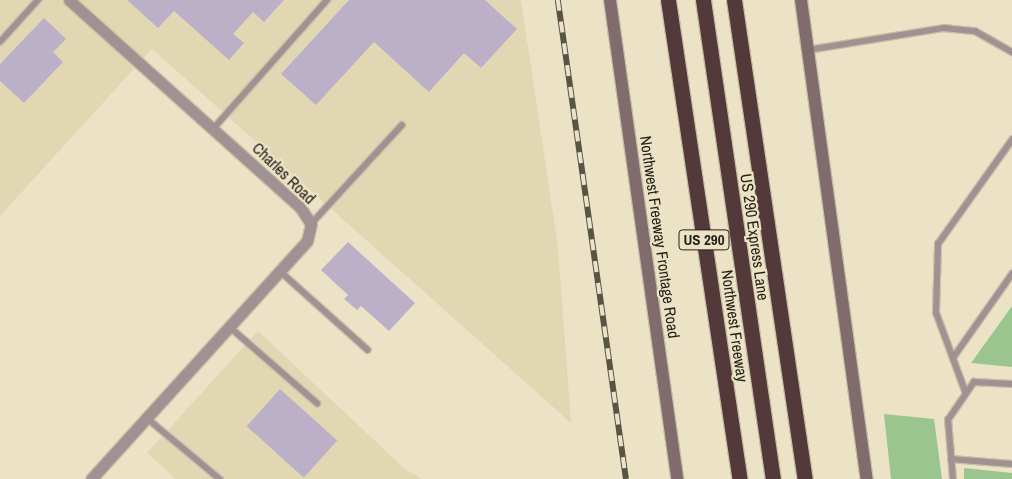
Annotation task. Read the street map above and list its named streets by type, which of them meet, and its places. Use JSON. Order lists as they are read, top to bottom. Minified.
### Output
{"streets":{"highway":["US 290 Express Lane","US 290","Northwest Freeway"],"main road":["Northwest Freeway Frontage Road"],"street":["Charles Road"]}}
